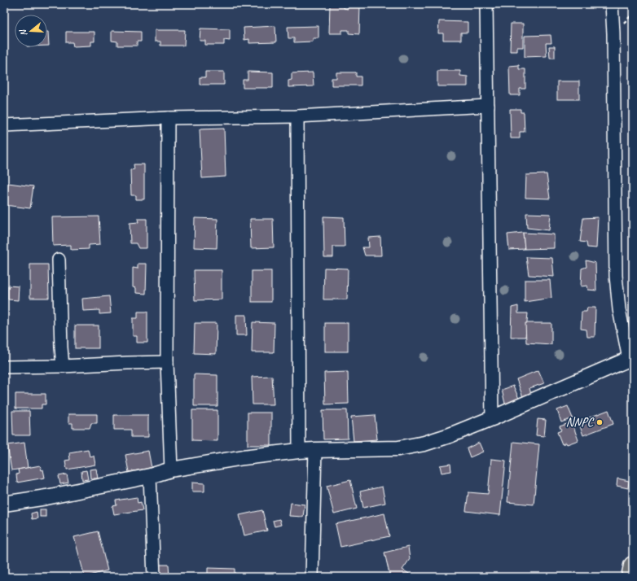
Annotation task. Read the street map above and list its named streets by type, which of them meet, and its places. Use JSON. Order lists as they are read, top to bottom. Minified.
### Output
{"places":["NNPC"],"north":"left"}
